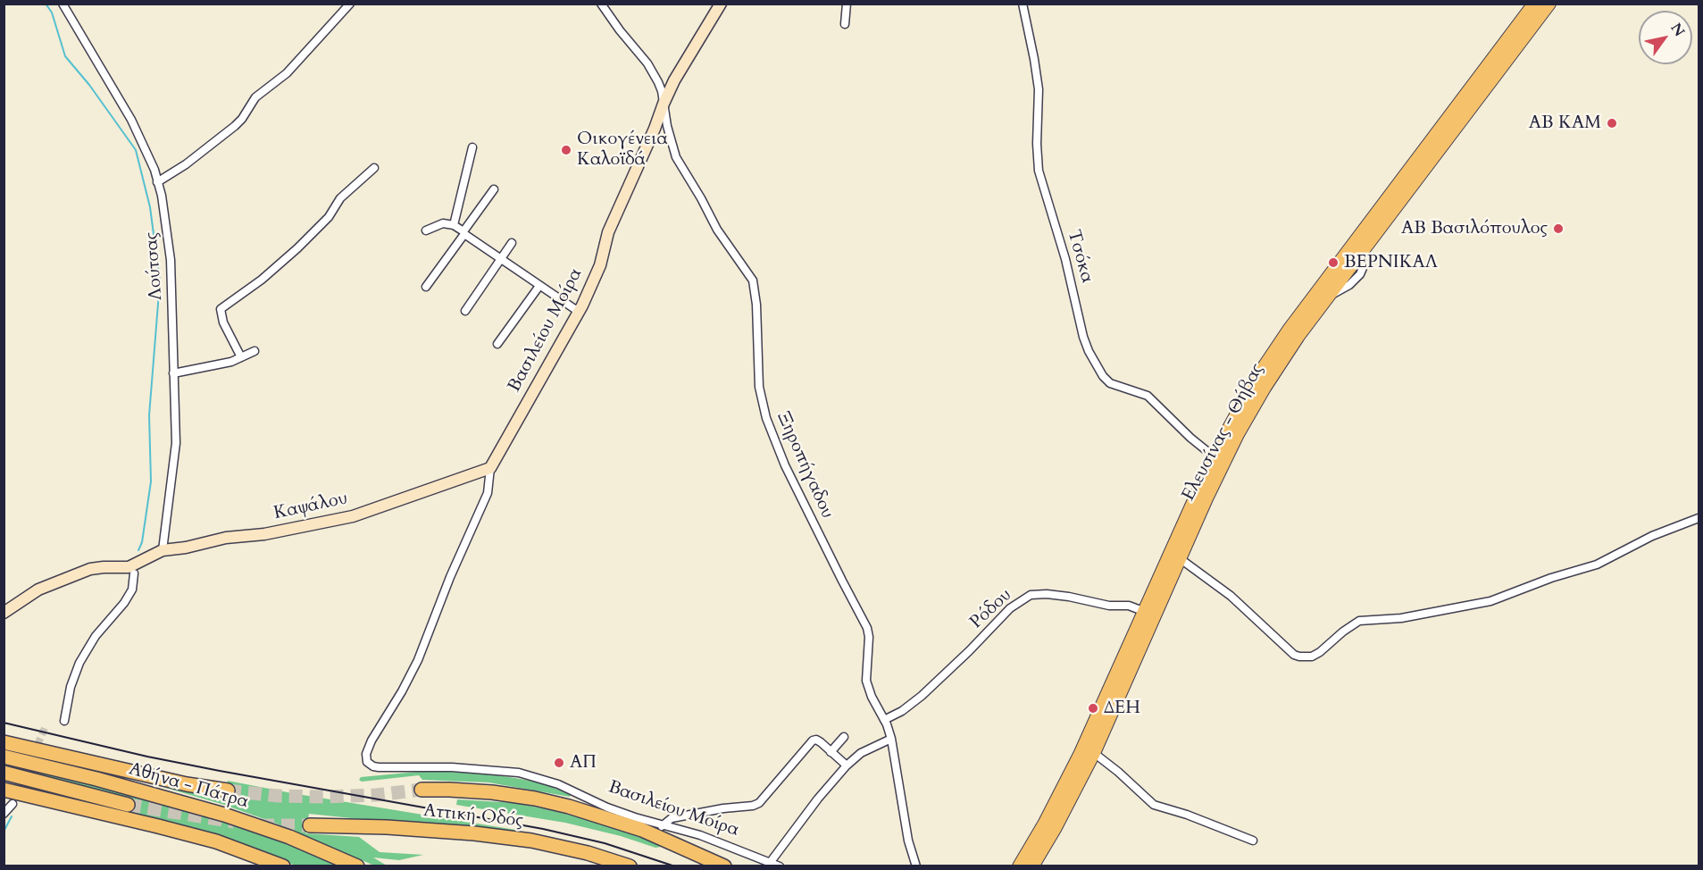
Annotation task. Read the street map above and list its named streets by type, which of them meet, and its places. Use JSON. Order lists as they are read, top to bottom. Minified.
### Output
{"streets":{"highway":["Αθήνα - Πάτρα","Αττική Οδός"],"main road":["Ελευσίνας - Θήβας"],"street":["Τσόκα","Λούτσας","Βασιλείου Μοίρα","Ξηροπήγαδου","Καψάλου","Ρόδου"]},"crossings":[["Τσόκα","Ελευσίνας - Θήβας"],["Λούτσας","Καψάλου"],["Βασιλείου Μοίρα","Ξηροπήγαδου"],["Βασιλείου Μοίρα","Καψάλου"],["Ελευσίνας - Θήβας","Ρόδου"],["Ξηροπήγαδου","Ρόδου"]],"places":["ΑΒ ΚΑΜ","Οικογένεια Καλοϊδά","ΑΒ Βασιλόπουλος","ΒΕΡΝΙΚΑΛ","ΔΕΗ","ΑΠ"],"north":"top right"}
